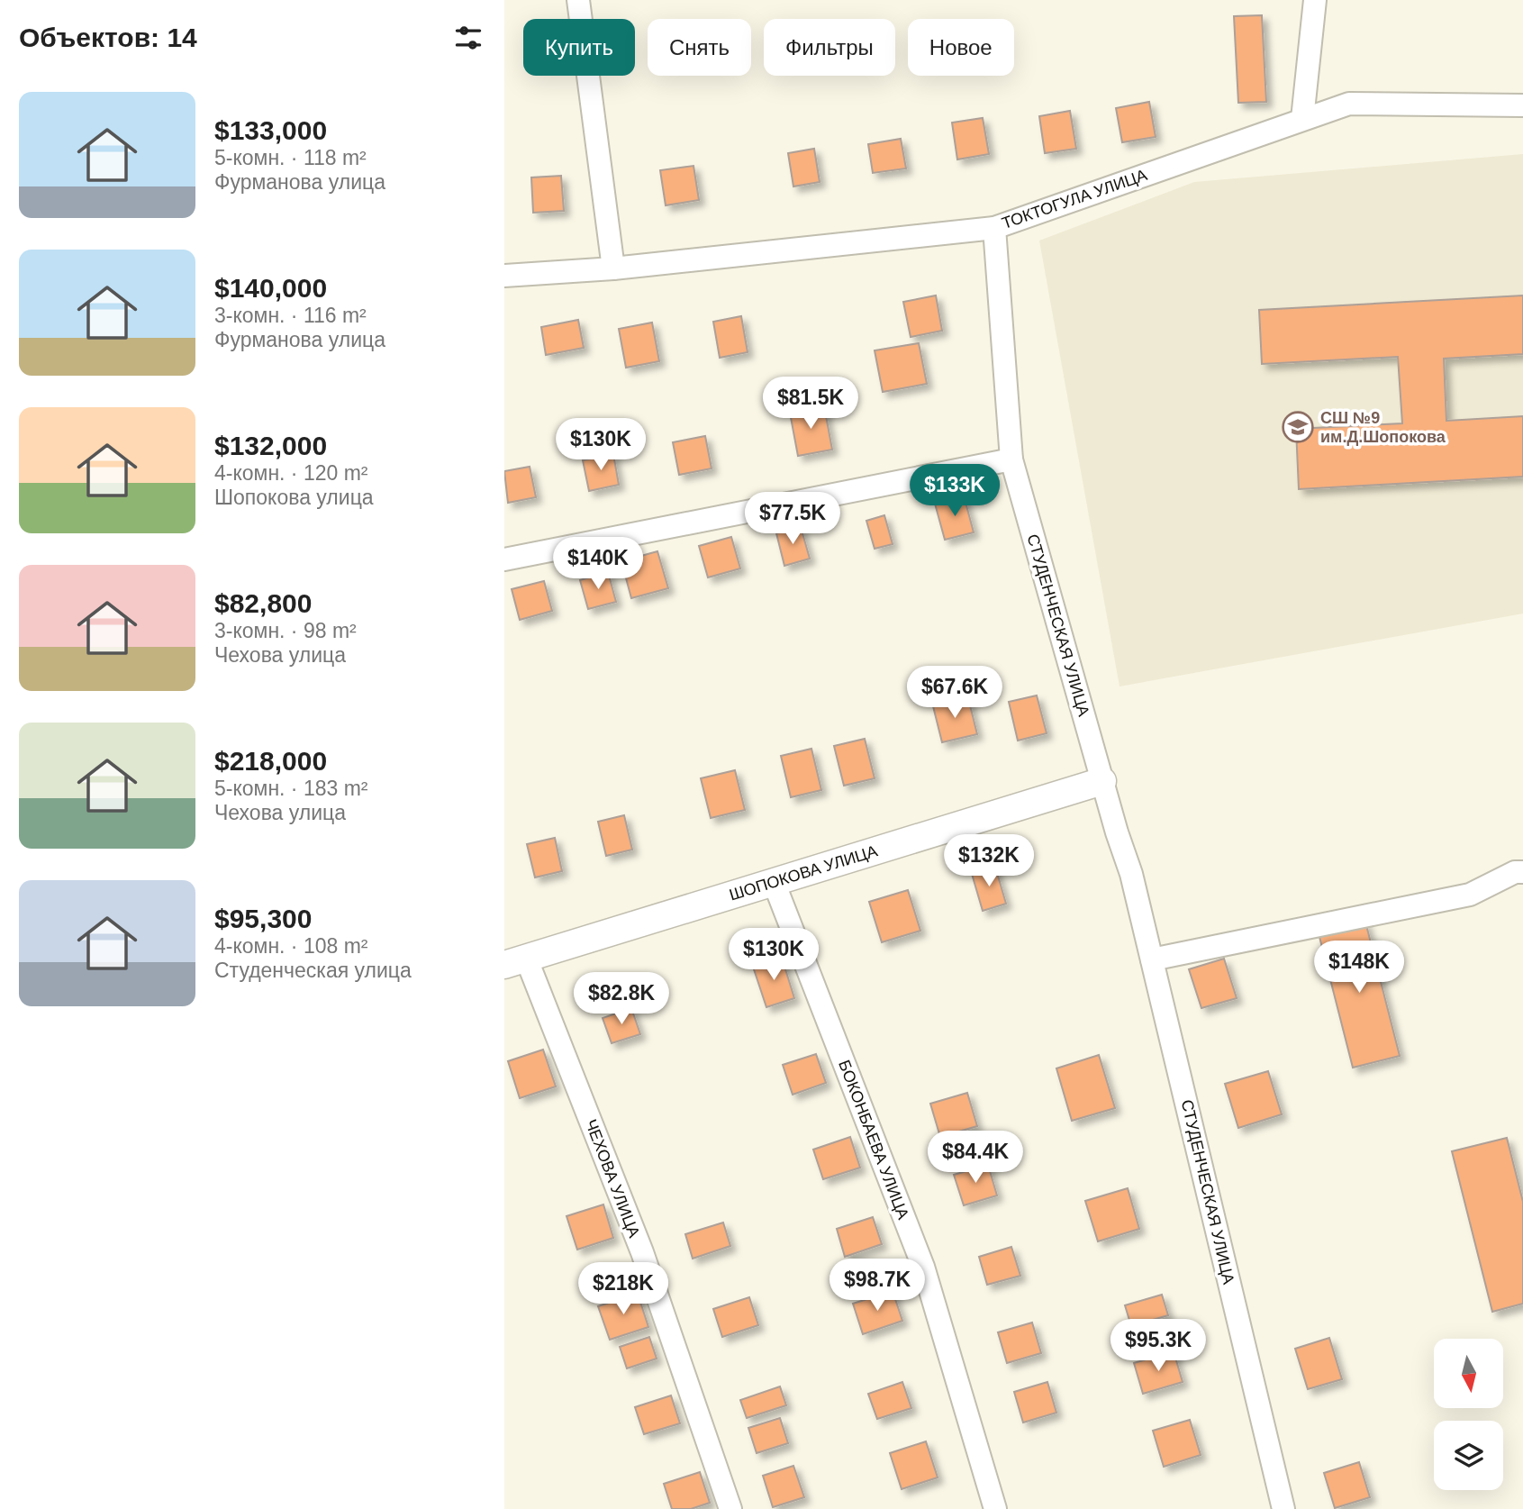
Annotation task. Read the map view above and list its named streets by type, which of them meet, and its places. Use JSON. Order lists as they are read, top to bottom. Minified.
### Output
{"streets":{"street":["ТОКТОГУЛА УЛИЦА","СТУДЕНЧЕСКАЯ УЛИЦА","ШОПОКОВА УЛИЦА","БОКОНБАЕВА УЛИЦА","ЧЕХОВА УЛИЦА"]},"crossings":[["ТОКТОГУЛА УЛИЦА","СТУДЕНЧЕСКАЯ УЛИЦА"],["СТУДЕНЧЕСКАЯ УЛИЦА","ШОПОКОВА УЛИЦА"],["ШОПОКОВА УЛИЦА","БОКОНБАЕВА УЛИЦА"],["ШОПОКОВА УЛИЦА","ЧЕХОВА УЛИЦА"]],"places":{"school or university":["СШ №9 им.Д.Шопокова"]},"north":"bottom","page":{"heading":"Объектов: 14","chip":["Купить","Снять","Фильтры","Новое"],"list":[{"name":"$133,000","note":"5-комн. · 118 m² · Фурманова улица"},{"name":"$140,000","note":"3-комн. · 116 m² · Фурманова улица"},{"name":"$132,000","note":"4-комн. · 120 m² · Шопокова улица"},{"name":"$82,800","note":"3-комн. · 98 m² · Чехова улица"},{"name":"$218,000","note":"5-комн. · 183 m² · Чехова улица"},{"name":"$95,300","note":"4-комн. · 108 m² · Студенческая улица"}],"price":["$81.5K","$130K","$133K","$77.5K","$140K","$67.6K","$132K","$130K","$148K","$82.8K","$84.4K","$98.7K","$218K","$95.3K"]}}
